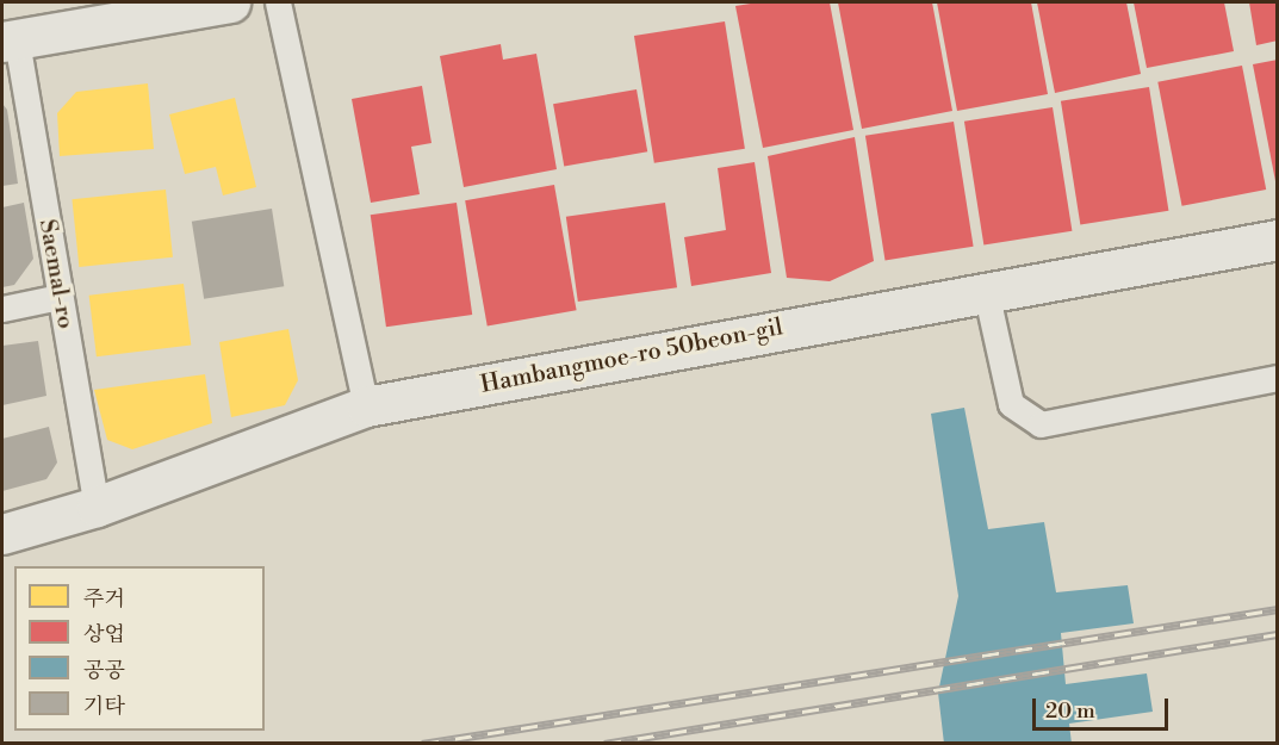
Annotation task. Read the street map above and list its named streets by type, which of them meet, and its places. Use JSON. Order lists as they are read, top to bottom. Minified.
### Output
{"streets":{"street":["Saemal-ro","Hambangmoe-ro 50beon-gil"]},"crossings":[["Saemal-ro","Hambangmoe-ro 50beon-gil"]],"legend":["주거","상업","공공","기타"],"scale_bar":"20 m"}
